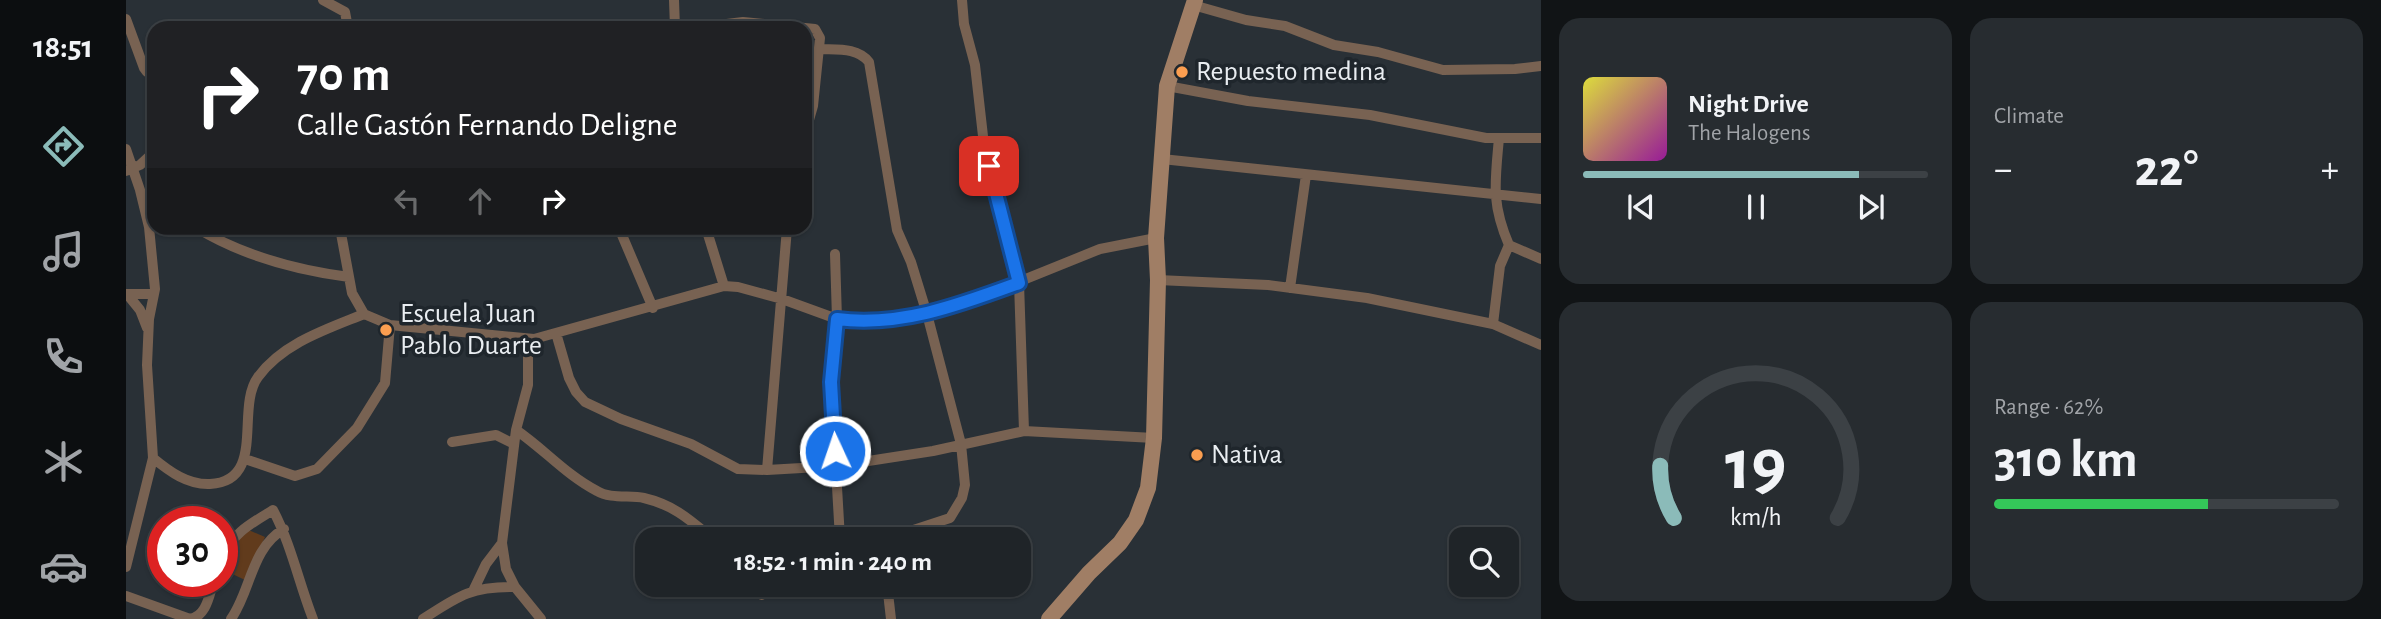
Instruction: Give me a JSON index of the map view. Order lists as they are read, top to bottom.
{
  "places": ["Repuesto medina", "Escuela Juan Pablo Duarte", "Nativa"],
  "page": {
    "tabs": "18:51",
    "tile": [
      "Climate",
      ["Range · 62%", "310 km"]
    ],
    "turn": ["70 m", "Calle Gastón Fernando Deligne"],
    "song": ["Night Drive", "The Halogens"],
    "heat": ["−", "22°", "+"],
    "limit": "30",
    "trip": "18:52 · 1 min · 240 m",
    "gauge": ["19", "km/h"]
  }
}
